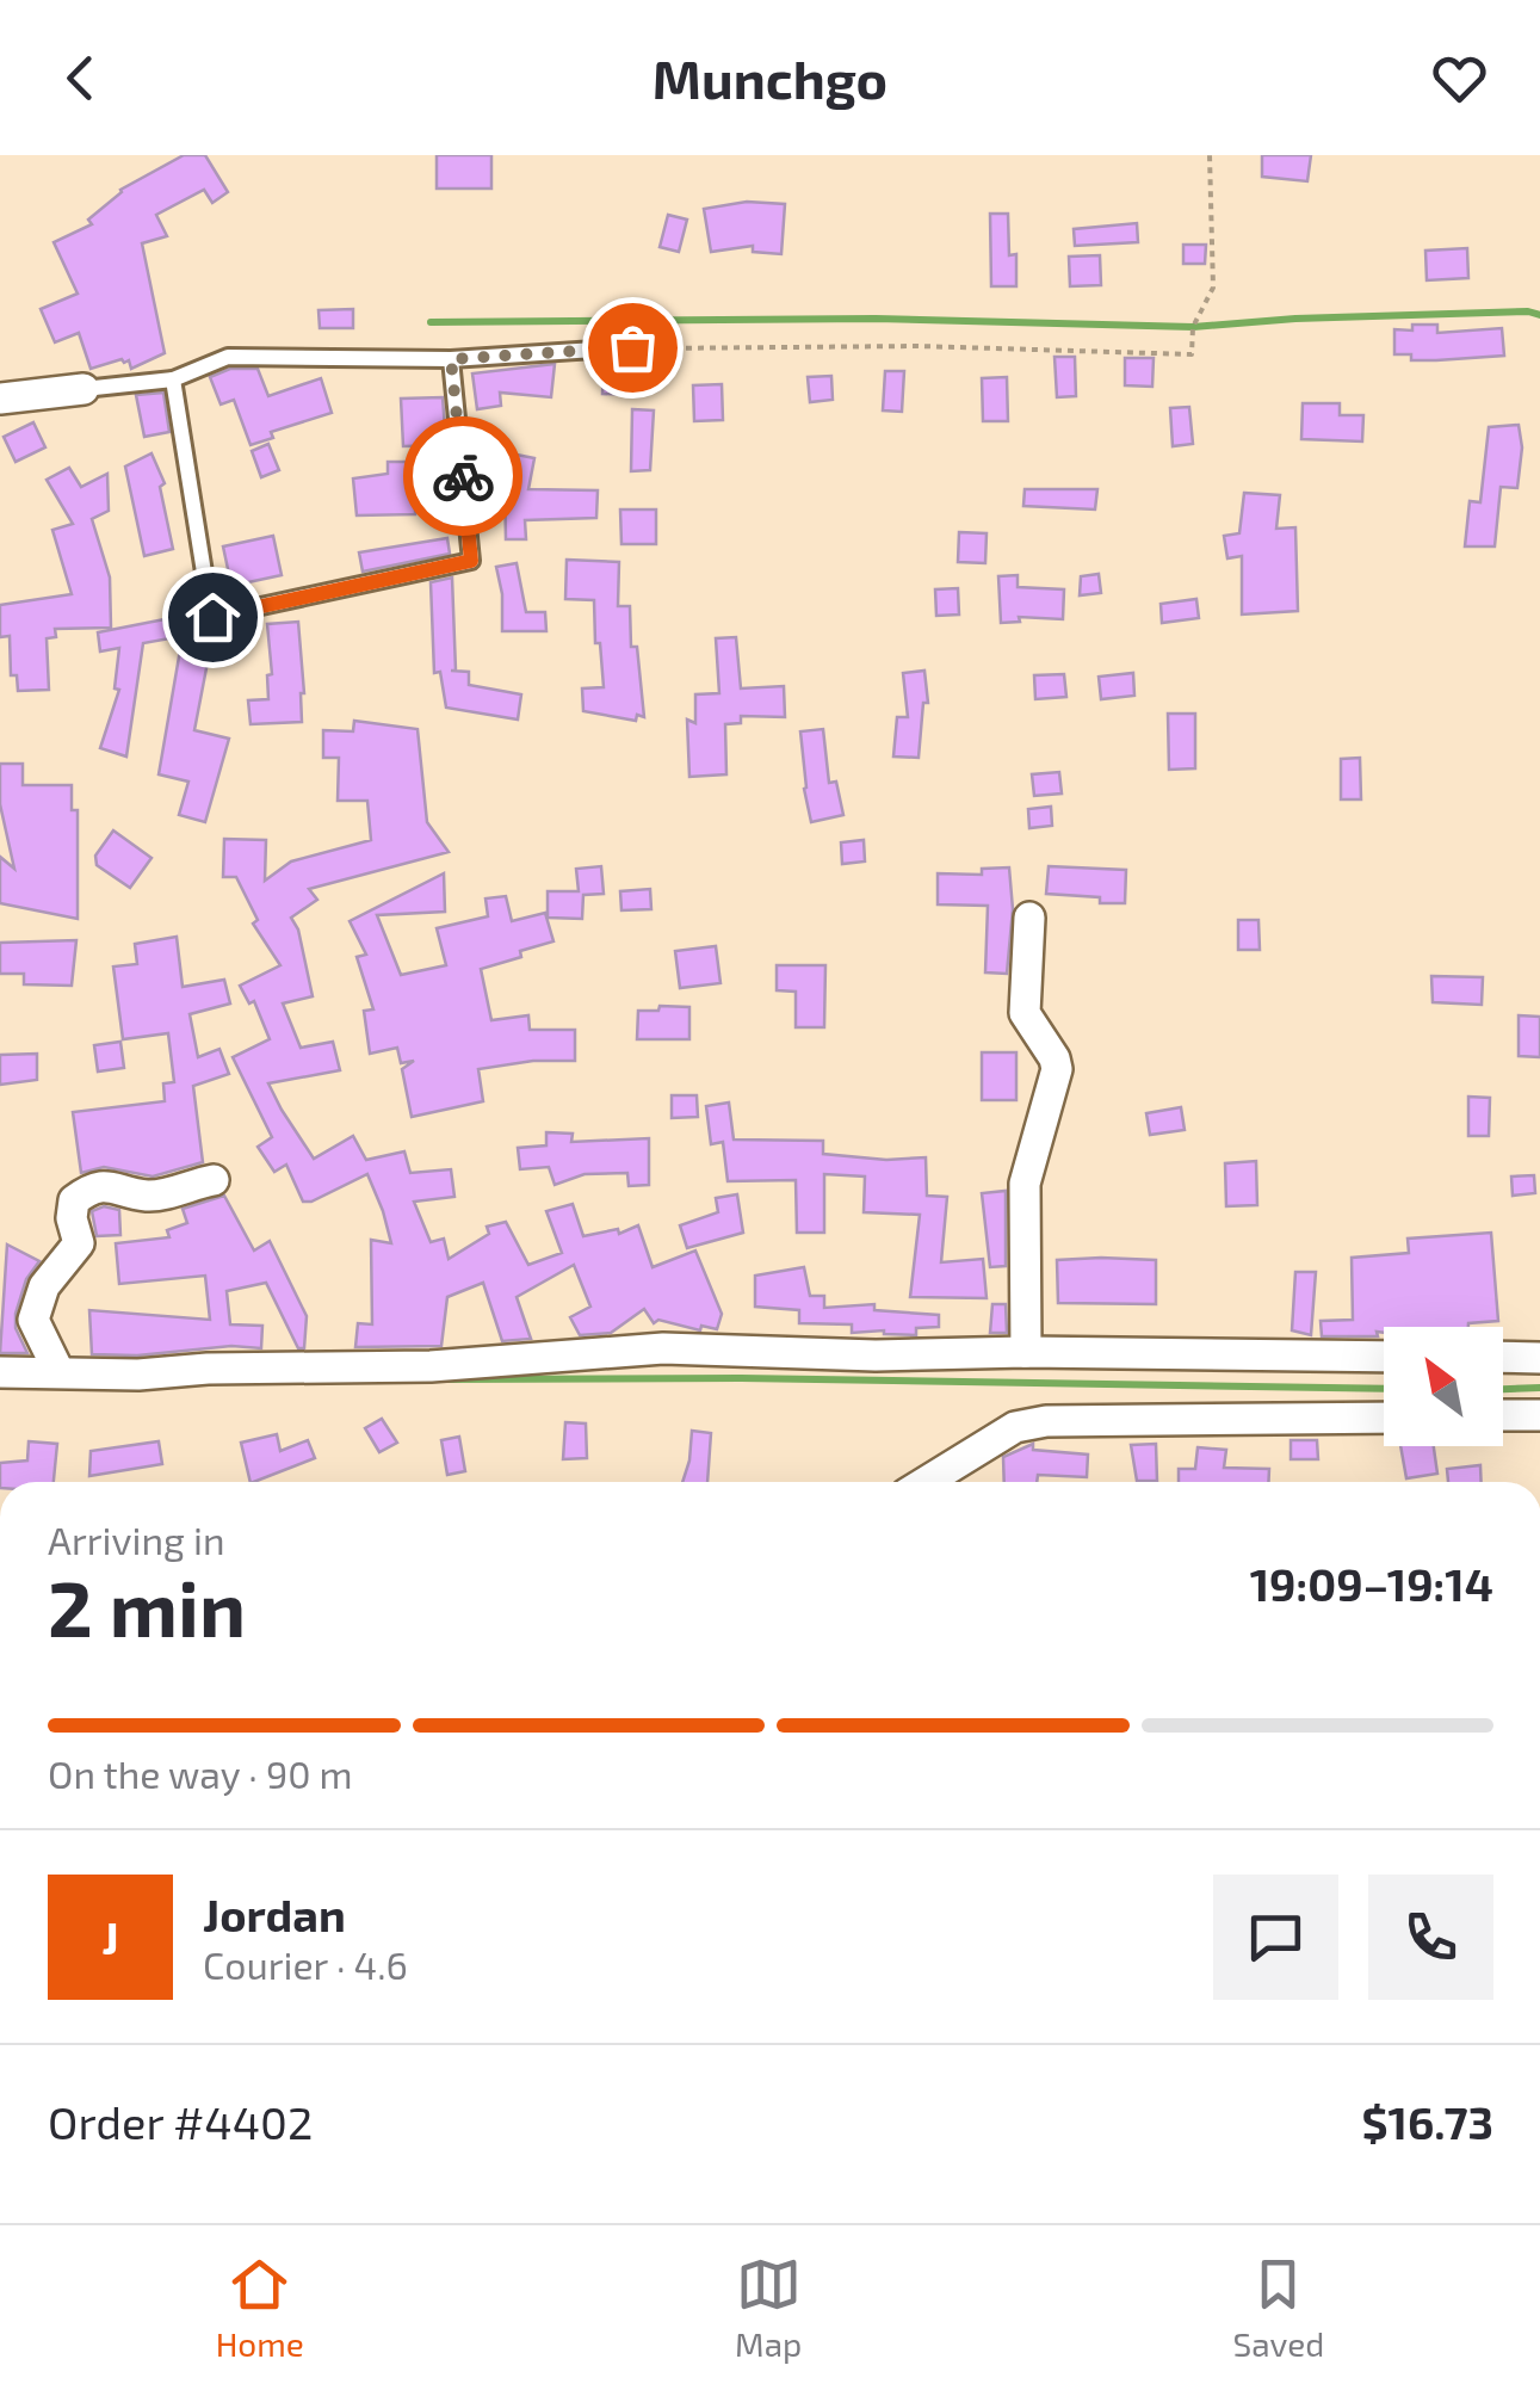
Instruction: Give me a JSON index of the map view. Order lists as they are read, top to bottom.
{
  "north": "top left",
  "page": {
    "header": "Munchgo",
    "heading": ["2 min", "Arriving in", "19:09–19:14"],
    "panel": [
      "Jordan",
      "Courier · 4.6",
      "Order #4402",
      "$16.73"
    ],
    "bar": "On the way · 90 m",
    "round": "J",
    "tabs": ["Home", "Map", "Saved"]
  }
}
